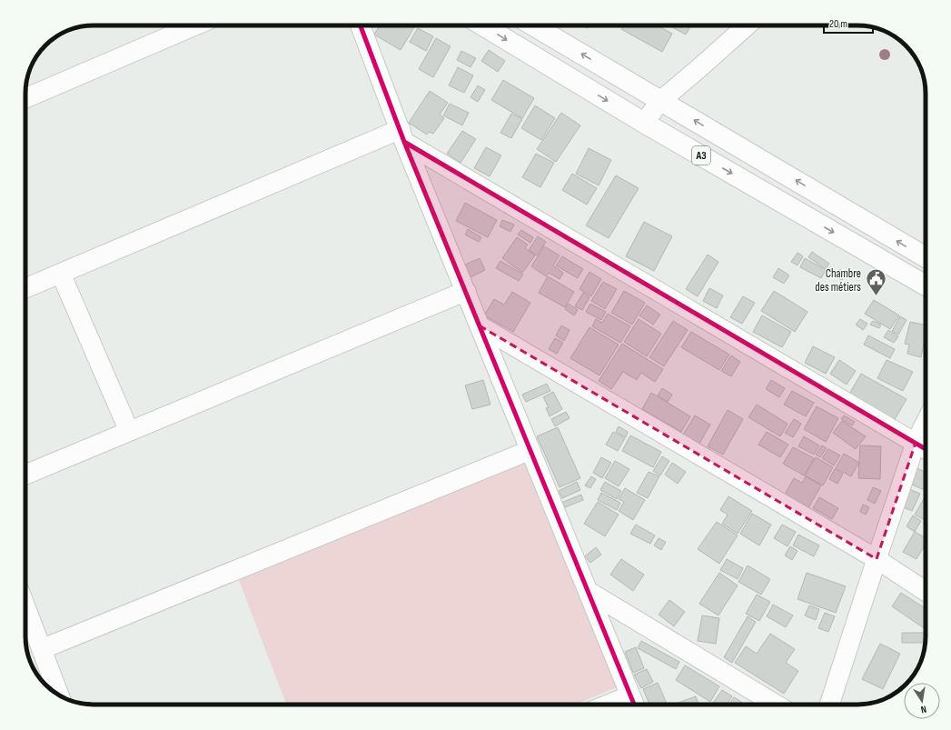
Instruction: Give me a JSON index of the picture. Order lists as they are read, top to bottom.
{
  "streets": {
    "highway": ["A3"]
  },
  "places": {
    "public building": ["Chambre des métiers"]
  },
  "scale_bar": "20 m",
  "north": "bottom"
}
